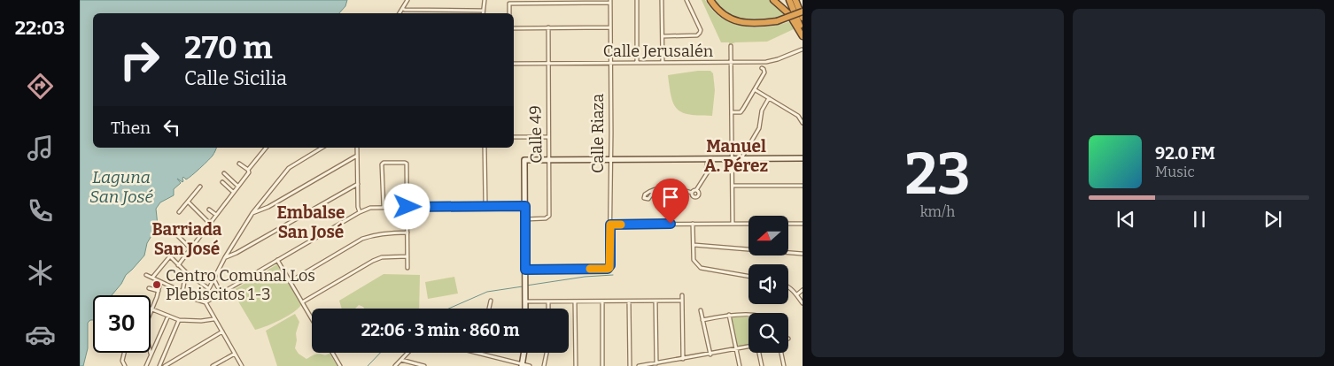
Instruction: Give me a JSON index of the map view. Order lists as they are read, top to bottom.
{
  "streets": {
    "street": ["Calle Jerusalén", "Calle Riaza", "Calle 49"]
  },
  "crossings": [
    ["Calle Jerusalén", "Calle Riaza"],
    ["Calle Jerusalén", "Calle 49"]
  ],
  "districts": ["Manuel A. Pérez", "Embalse San José", "Barriada San José"],
  "water": ["Laguna San José"],
  "places": ["Centro Comunal Los Plebiscitos 1-3"],
  "north": "left",
  "page": {
    "tabs": "22:03",
    "tile": ["23", "km/h"],
    "turn": ["270 m", "Calle Sicilia"],
    "then": "Then",
    "song": ["92.0 FM", "Music"],
    "limit": "30",
    "trip": "22:06 · 3 min · 860 m"
  }
}
